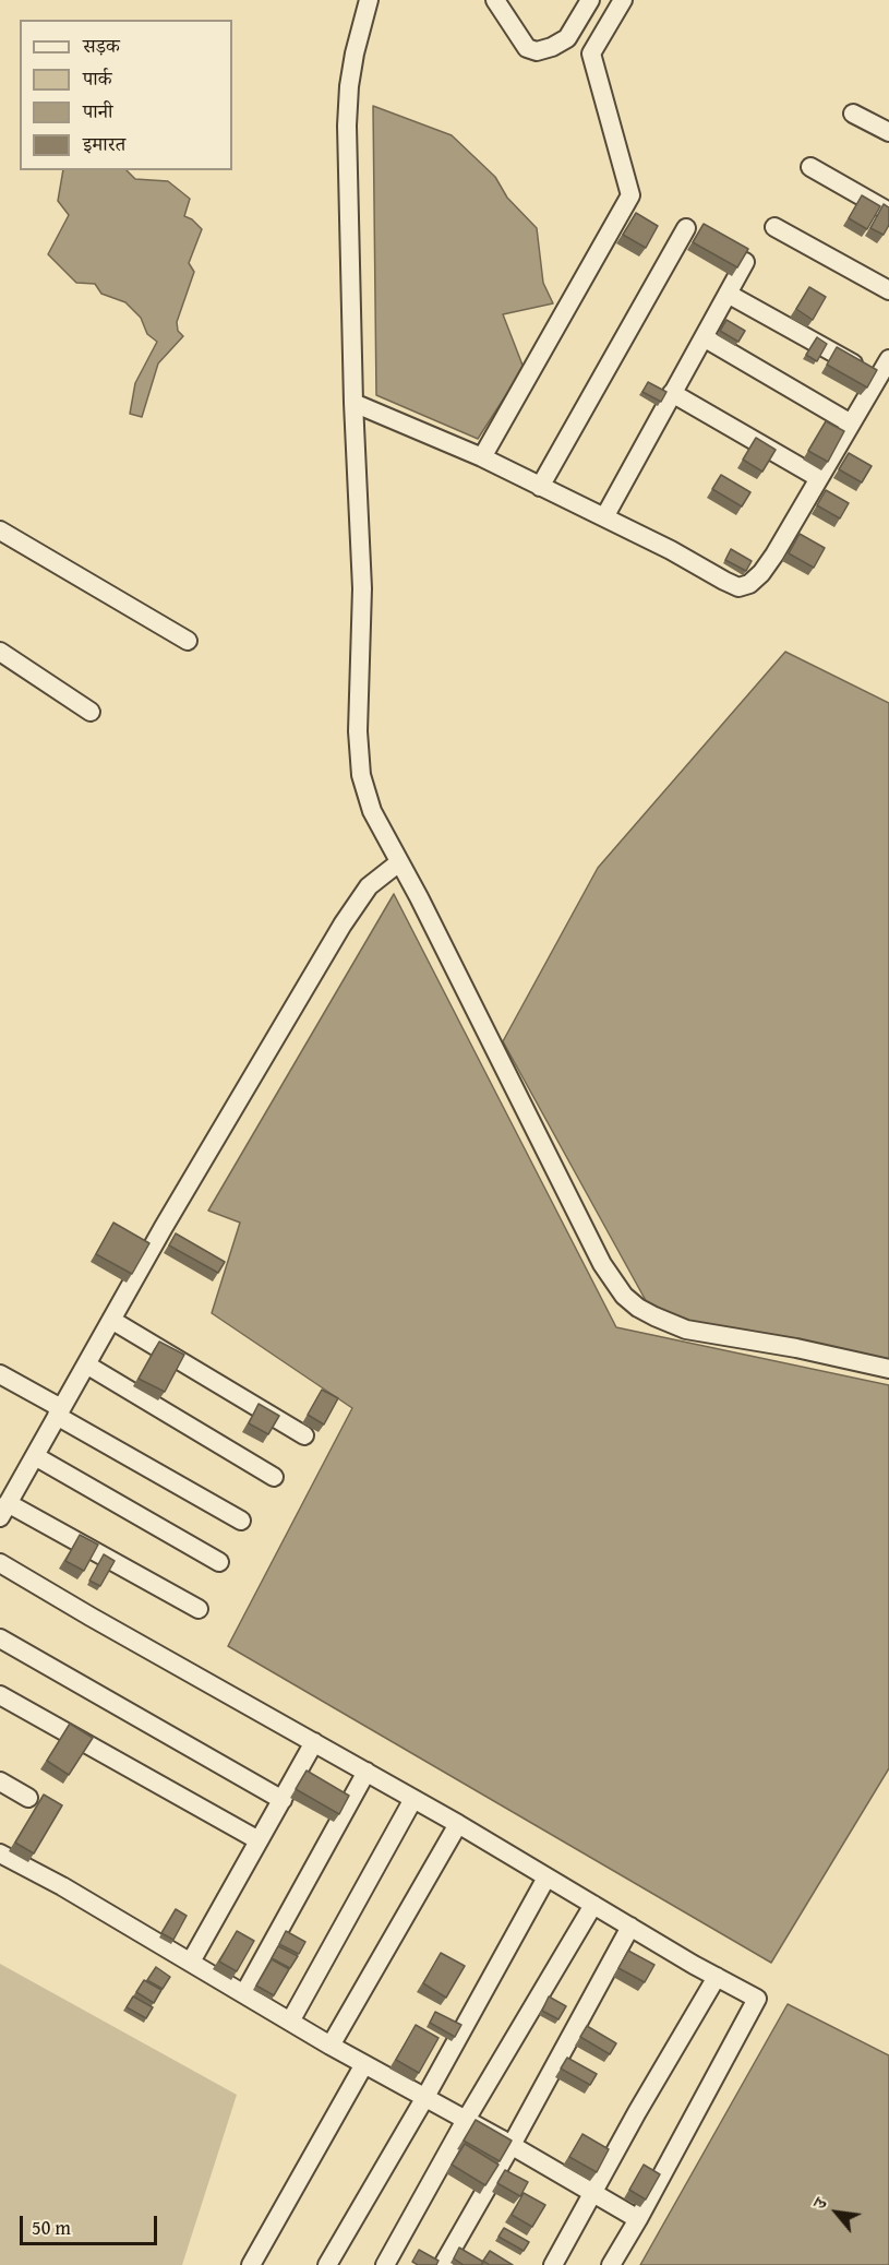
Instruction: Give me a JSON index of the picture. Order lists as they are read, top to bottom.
{
  "legend": [
    "सड़क",
    "पार्क",
    "पानी",
    "इमारत"
  ],
  "scale_bar": "50 m",
  "north": "top left"
}
